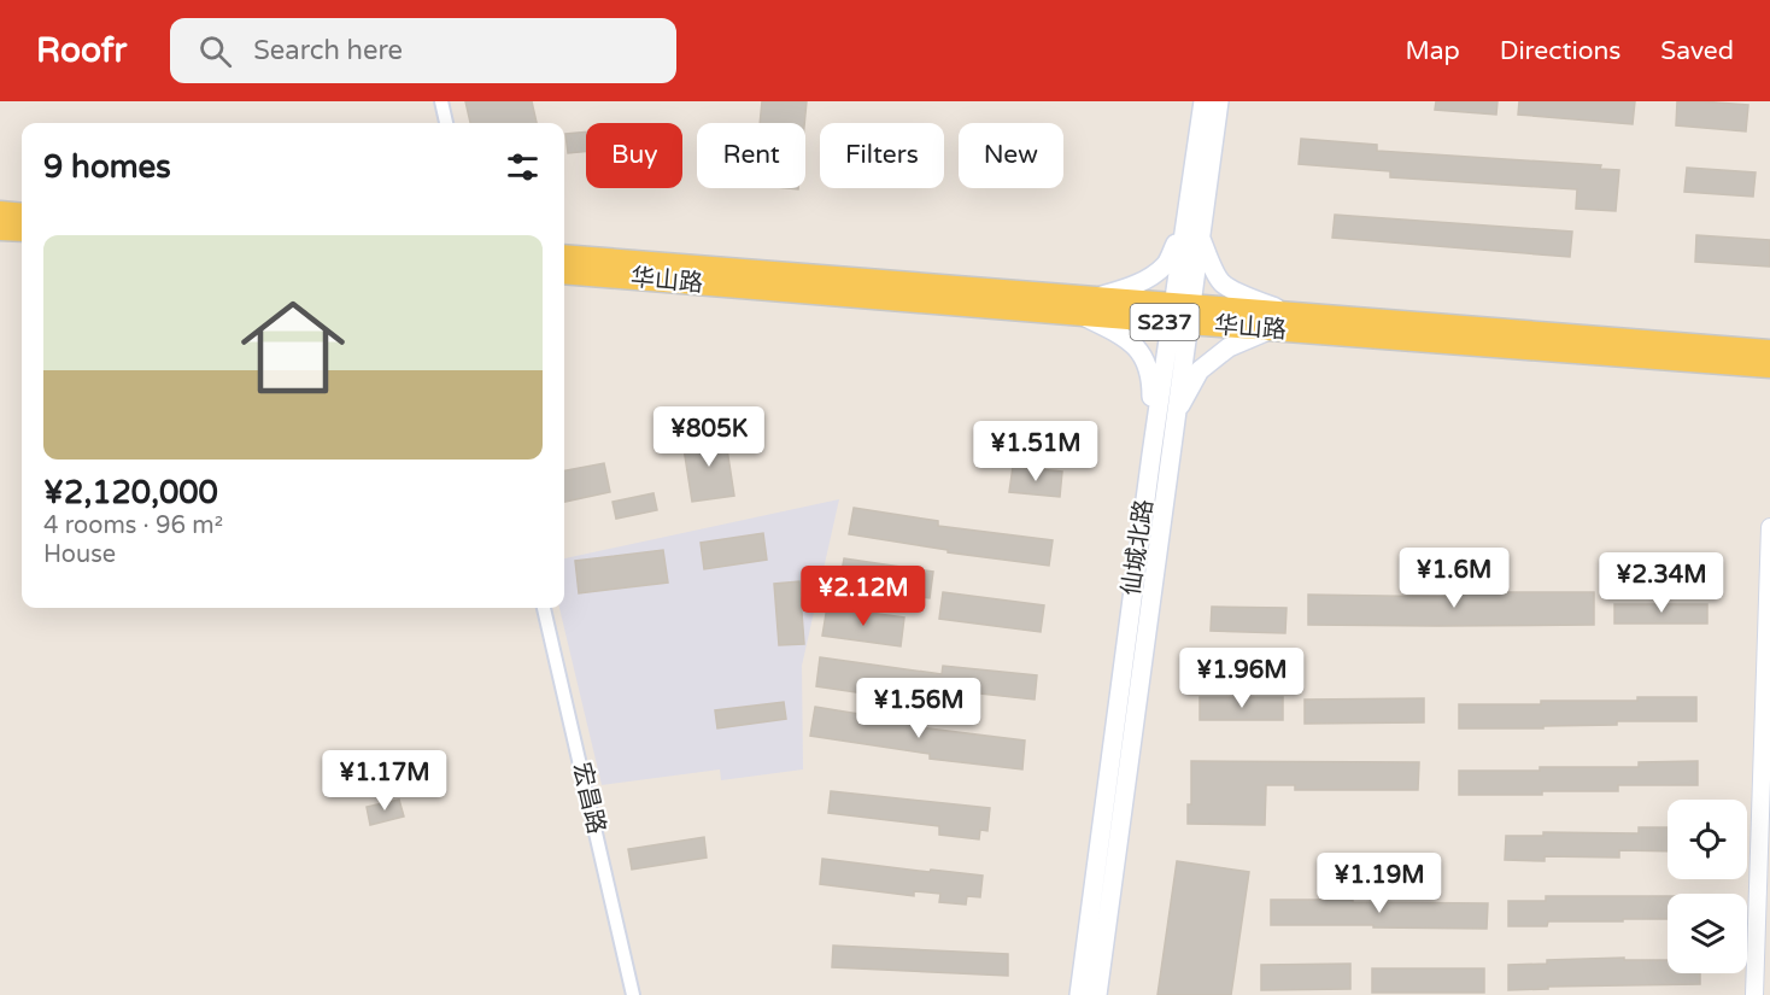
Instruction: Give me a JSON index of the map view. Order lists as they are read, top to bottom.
{
  "streets": {
    "main road": ["华山路", "S237", "仙城北路"],
    "street": ["宏昌路"]
  },
  "crossings": [
    ["华山路", "S237"],
    ["华山路", "仙城北路"],
    ["S237", "仙城北路"]
  ],
  "page": {
    "header": "Roofr",
    "search": "Search here",
    "nav": ["Map", "Directions", "Saved"],
    "chip": [
      "Buy",
      "Rent",
      "Filters",
      "New"
    ],
    "heading": "9 homes",
    "list": [
      {
        "name": "¥2,120,000",
        "note": "4 rooms · 96 m² · House"
      }
    ],
    "price": [
      "¥805K",
      "¥1.51M",
      "¥1.6M",
      "¥2.34M",
      "¥2.12M",
      "¥1.96M",
      "¥1.56M",
      "¥1.17M",
      "¥1.19M"
    ]
  }
}
